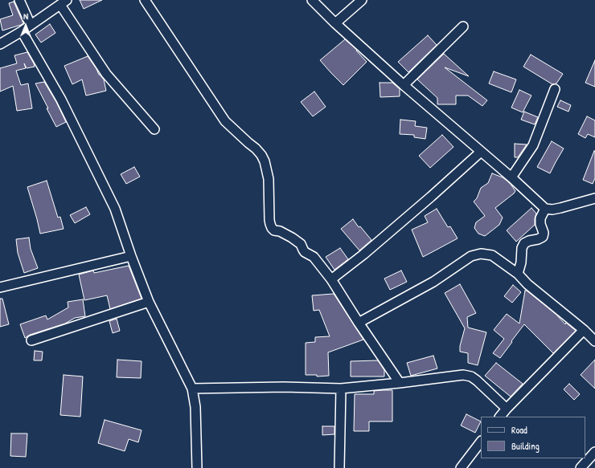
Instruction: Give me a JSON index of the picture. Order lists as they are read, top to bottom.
{
  "legend": ["Road", "Building"],
  "north": "top"
}
